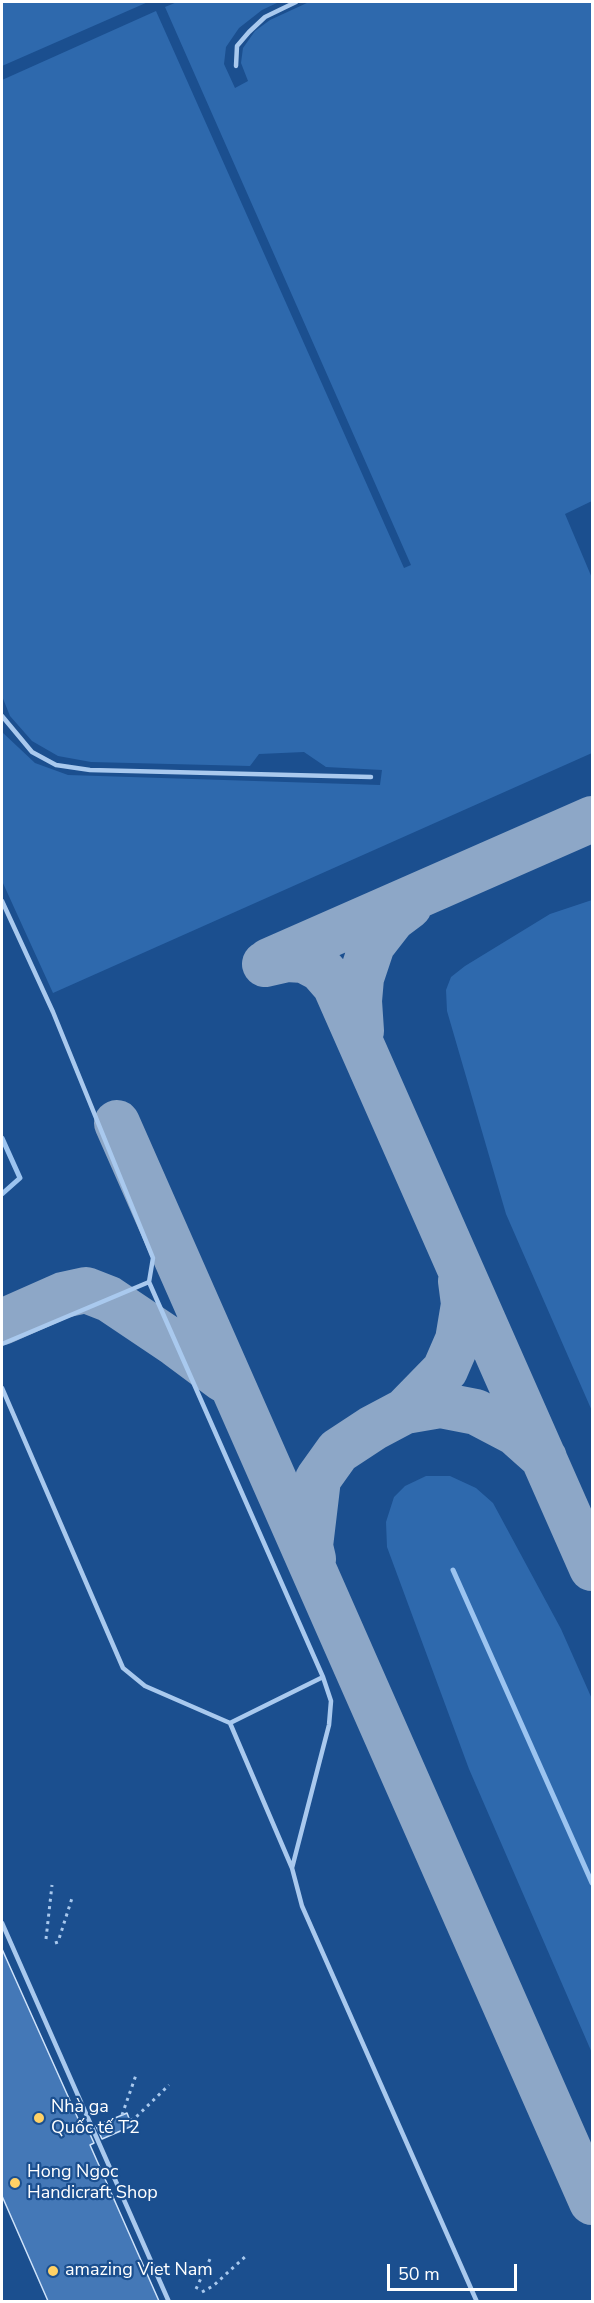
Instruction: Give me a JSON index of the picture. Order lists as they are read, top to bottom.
{
  "places": ["Nhà ga Quốc tế T2", "Hong Ngoc Handicraft Shop", "amazing Viet Nam"],
  "scale_bar": "50 m"
}
